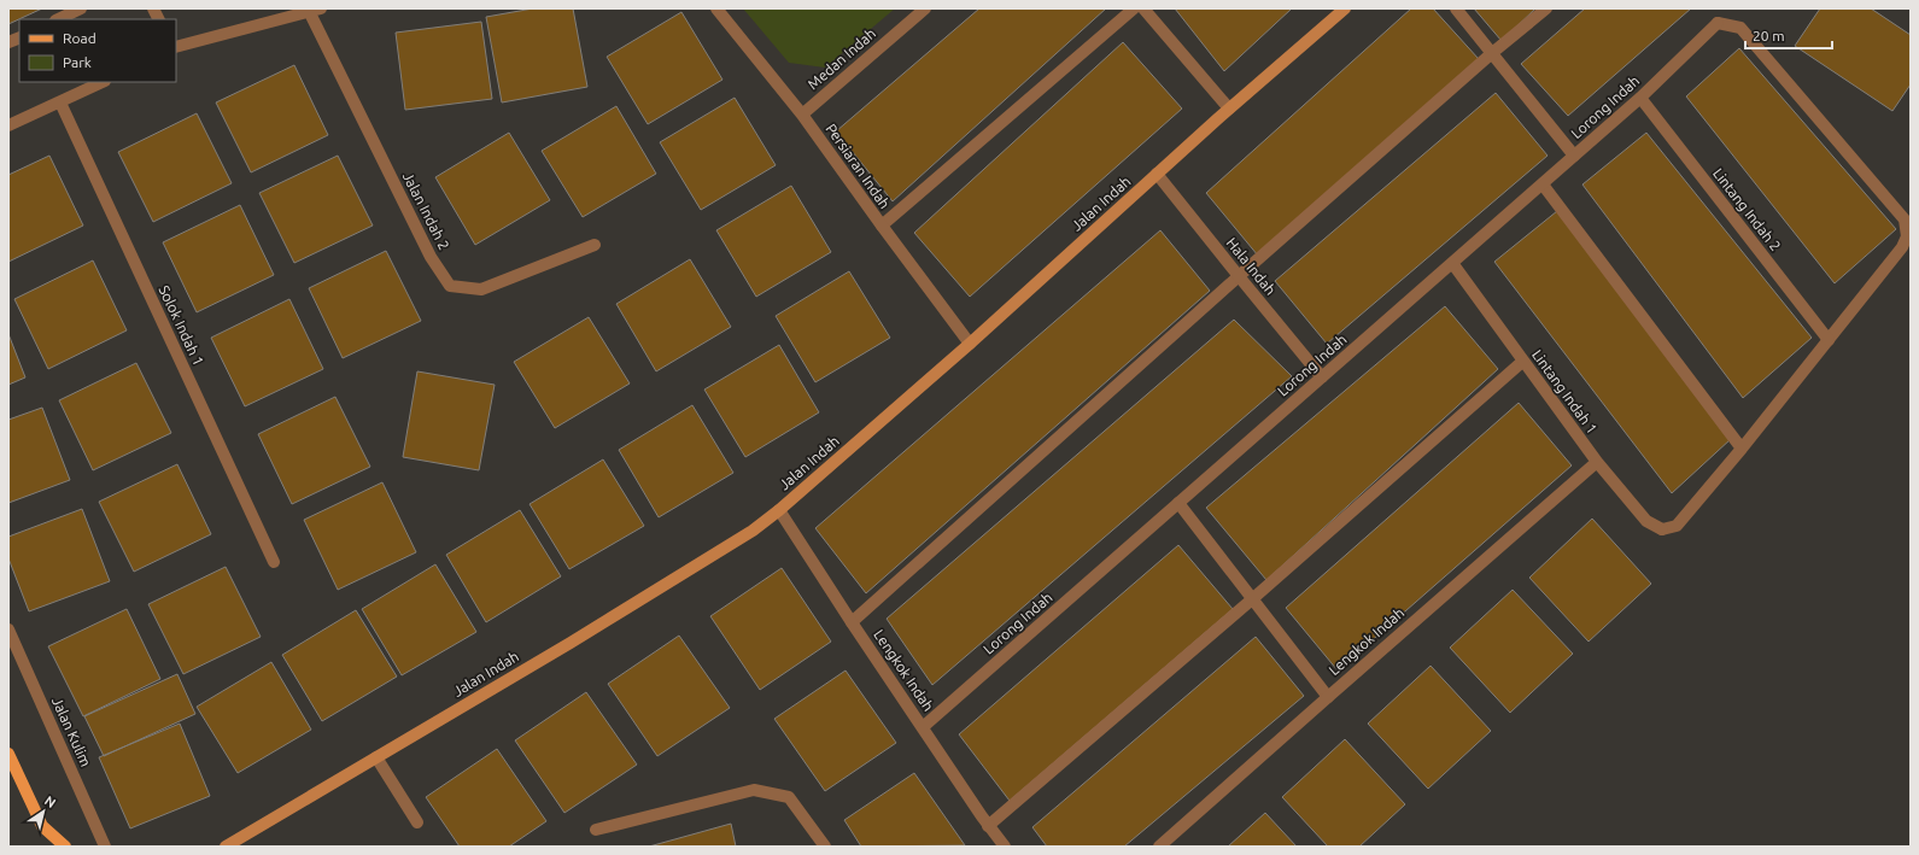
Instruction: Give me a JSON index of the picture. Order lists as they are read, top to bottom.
{
  "streets": {
    "street": [
      "Medan Indah",
      "Lorong Indah",
      "Persiaran Indah",
      "Jalan Indah",
      "Lintang Indah 2",
      "Jalan Indah 2",
      "Hala Indah",
      "Solok Indah 1",
      "Lintang Indah 1",
      "Lengkok Indah",
      "Jalan Kulim"
    ]
  },
  "crossings": [
    ["Medan Indah", "Persiaran Indah"],
    ["Lorong Indah", "Lintang Indah 2"],
    ["Lorong Indah", "Hala Indah"],
    ["Lorong Indah", "Lintang Indah 1"],
    ["Lorong Indah", "Lengkok Indah"],
    ["Persiaran Indah", "Jalan Indah"],
    ["Jalan Indah", "Hala Indah"],
    ["Jalan Indah", "Lengkok Indah"],
    ["Lintang Indah 1", "Lengkok Indah"]
  ],
  "legend": ["Road", "Park"],
  "scale_bar": "20 m",
  "north": "top right"
}
